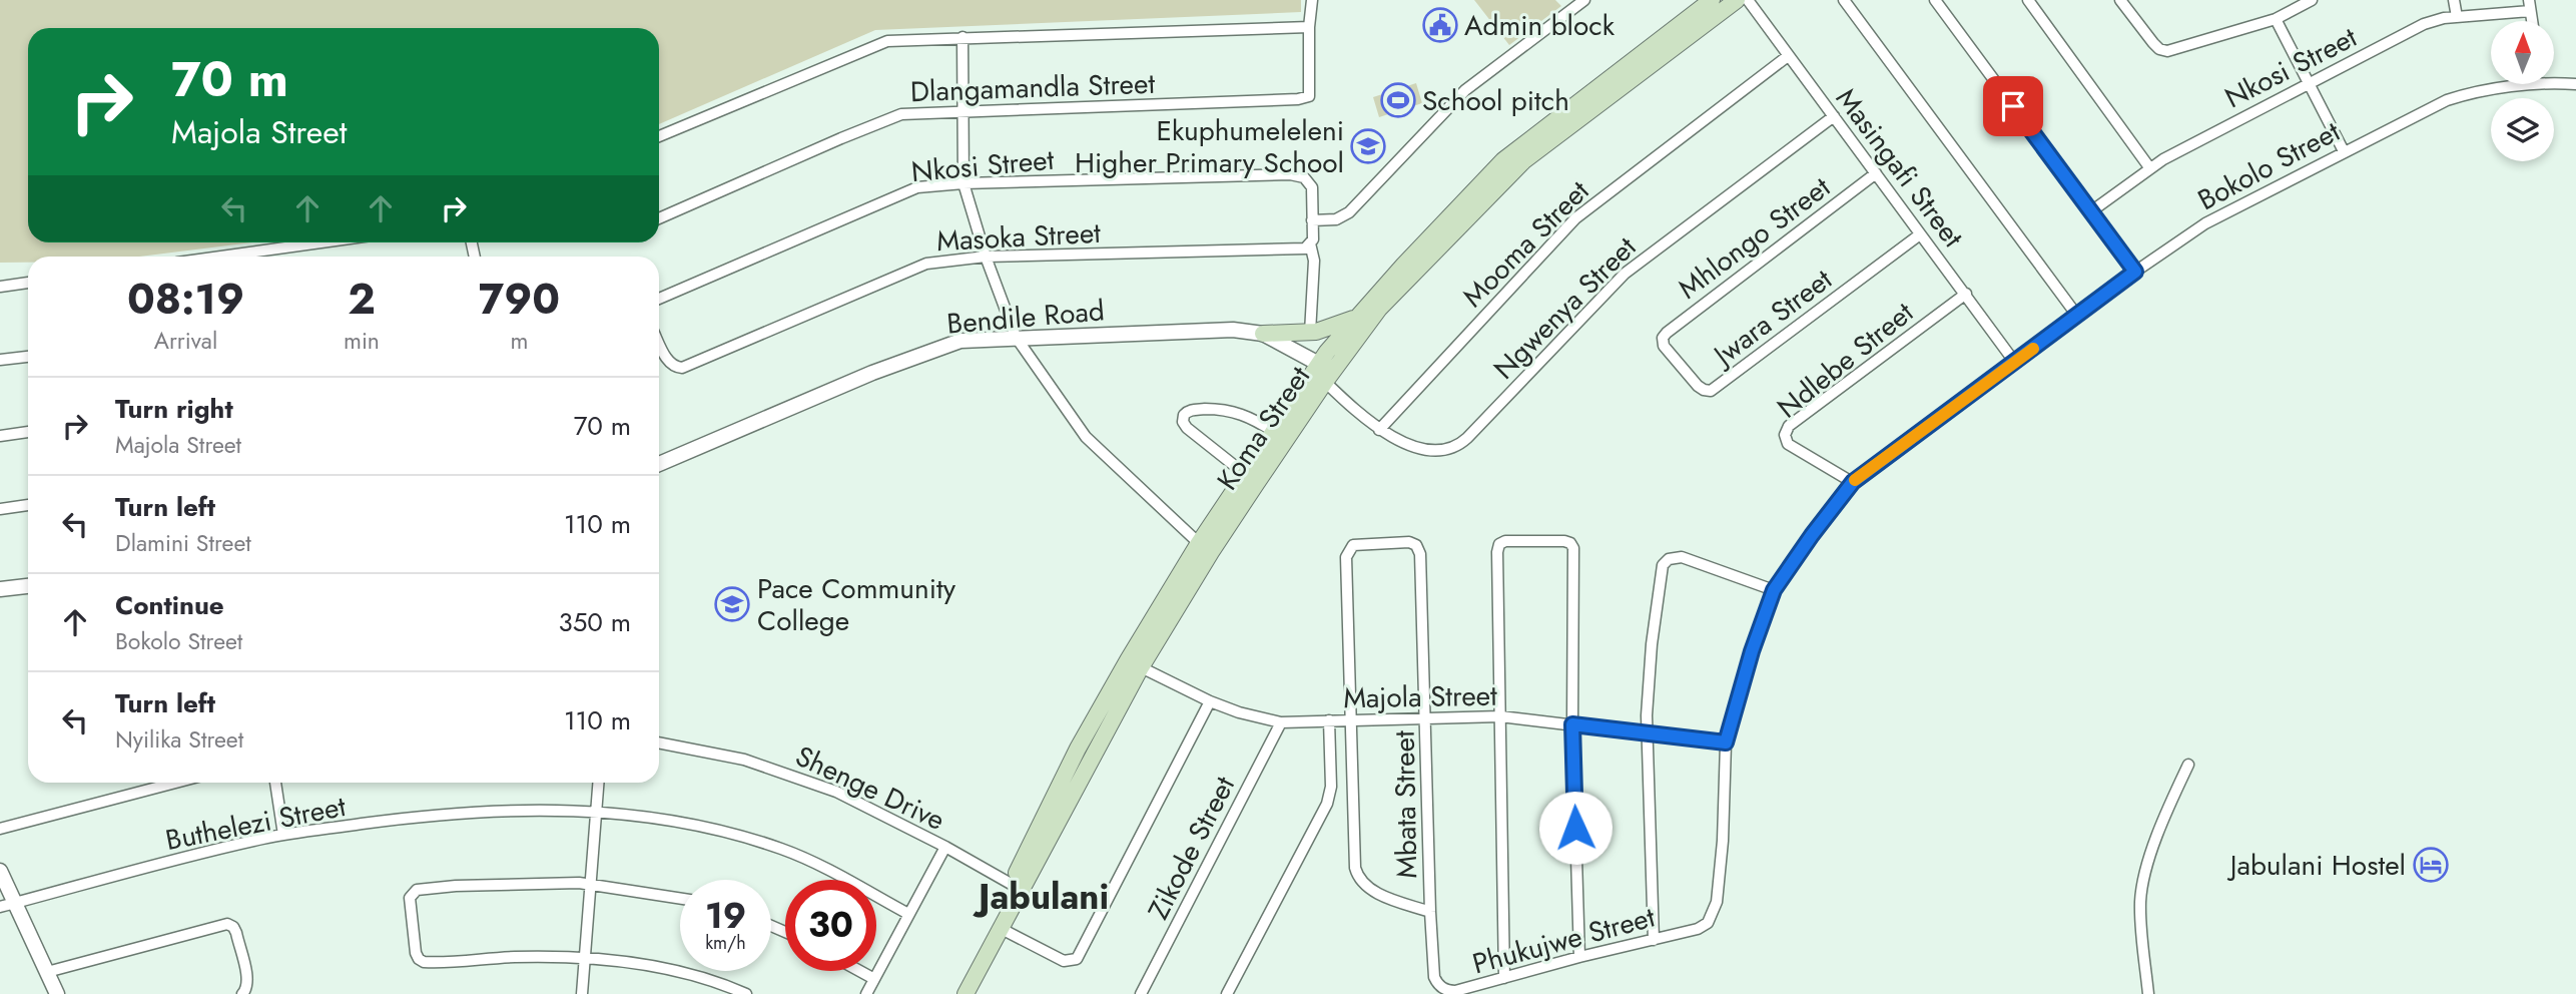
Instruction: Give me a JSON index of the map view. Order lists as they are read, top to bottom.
{
  "streets": {
    "main road": ["Koma Street"],
    "street": [
      "Nkosi Street",
      "Dlangamandla Street",
      "Bokolo Street",
      "Masingafi Street",
      "Masoka Street",
      "Mhlongo Street",
      "Mooma Street",
      "Ngwenya Street",
      "Bendile Road",
      "Jwara Street",
      "Ndlebe Street",
      "Majola Street",
      "Shenge Drive",
      "Mbata Street",
      "Buthelezi Street",
      "Zikode Street",
      "Phukujwe Street"
    ]
  },
  "crossings": [
    ["Nkosi Street", "Masoka Street"],
    ["Bokolo Street", "Masingafi Street"],
    ["Bokolo Street", "Ndlebe Street"],
    ["Bokolo Street", "Majola Street"],
    ["Bokolo Street", "Phukujwe Street"],
    ["Masingafi Street", "Mhlongo Street"],
    ["Masingafi Street", "Mooma Street"],
    ["Masingafi Street", "Ngwenya Street"],
    ["Masingafi Street", "Jwara Street"],
    ["Masingafi Street", "Ndlebe Street"],
    ["Mhlongo Street", "Jwara Street"],
    ["Mooma Street", "Ngwenya Street"],
    ["Ngwenya Street", "Bendile Road"],
    ["Ngwenya Street", "Koma Street"],
    ["Bendile Road", "Koma Street"],
    ["Koma Street", "Majola Street"],
    ["Koma Street", "Shenge Drive"],
    ["Majola Street", "Mbata Street"],
    ["Majola Street", "Zikode Street"],
    ["Mbata Street", "Phukujwe Street"]
  ],
  "districts": ["Jabulani"],
  "places": {
    "public building": ["Admin block"],
    "sports": ["School pitch"],
    "school or university": ["Ekuphumeleleni Higher Primary School", "Pace Community College"],
    "hotel": ["Jabulani Hostel"]
  },
  "north": "top",
  "page": {
    "turn": ["70 m", "Majola Street"],
    "eta": [
      "08:19",
      "Arrival",
      "2",
      "min",
      "790",
      "m"
    ],
    "list": [
      {
        "name": "Turn right",
        "note": "Majola Street",
        "value": "70 m"
      },
      {
        "name": "Turn left",
        "note": "Dlamini Street",
        "value": "110 m"
      },
      {
        "name": "Continue",
        "note": "Bokolo Street",
        "value": "350 m"
      },
      {
        "name": "Turn left",
        "note": "Nyilika Street",
        "value": "110 m"
      }
    ],
    "speed": "19 km/h",
    "limit": "30"
  }
}
